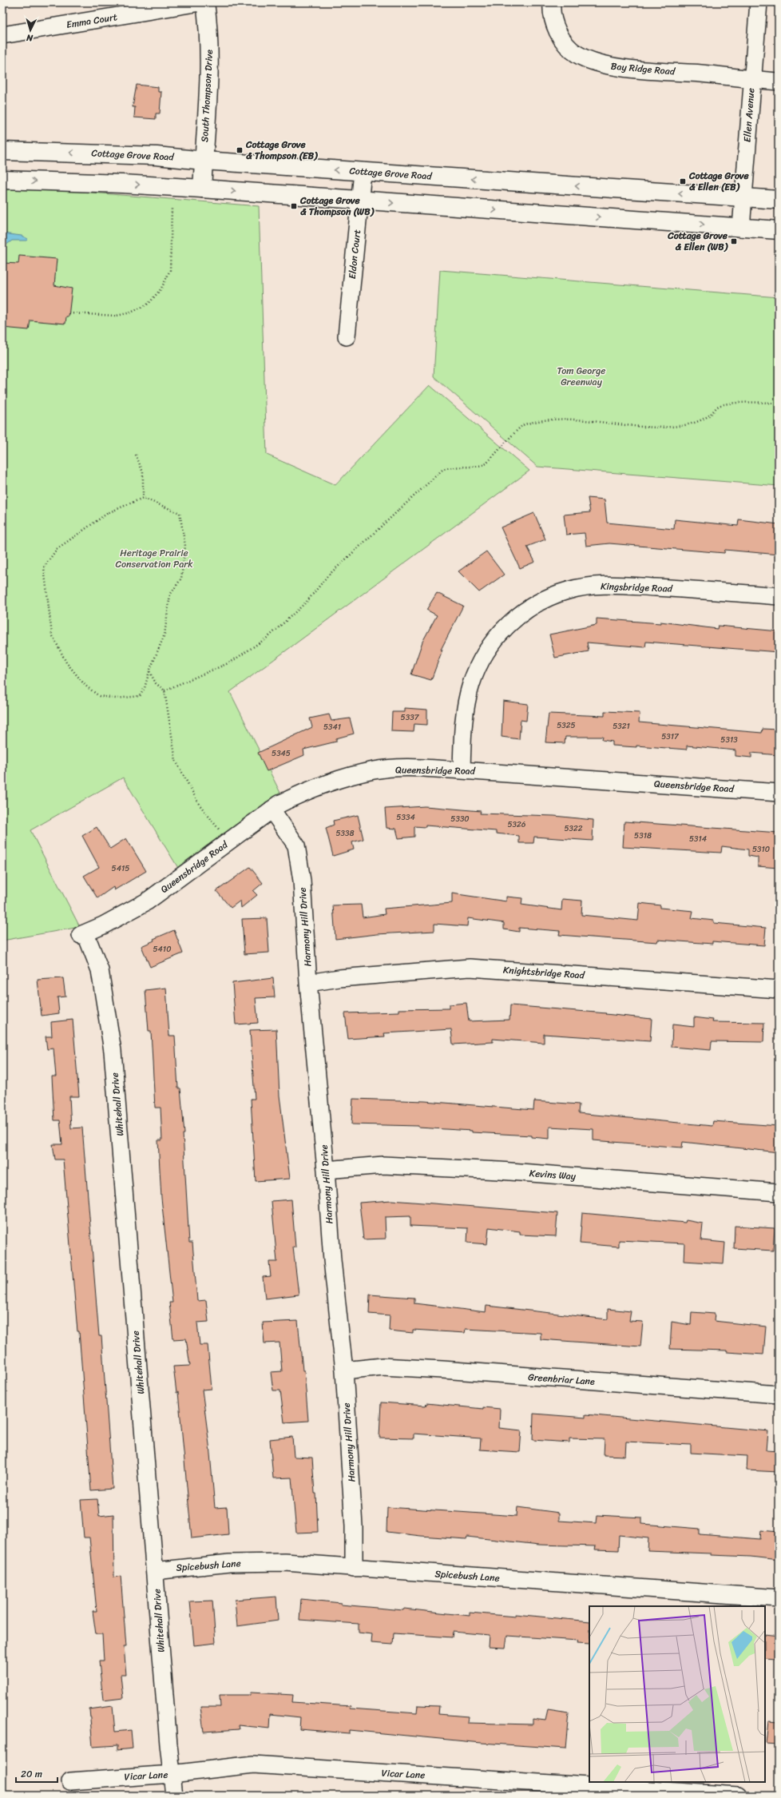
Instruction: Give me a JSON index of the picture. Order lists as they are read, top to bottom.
{
  "streets": {
    "main road": ["South Thompson Drive", "Cottage Grove Road"],
    "street": [
      "Emma Court",
      "Bay Ridge Road",
      "Ellen Avenue",
      "Eldon Court",
      "Kingsbridge Road",
      "Queensbridge Road",
      "Harmony Hill Drive",
      "Knightsbridge Road",
      "Whitehall Drive",
      "Kevins Way",
      "Greenbriar Lane",
      "Spicebush Lane",
      "Vicar Lane"
    ]
  },
  "crossings": [
    ["Bay Ridge Road", "Ellen Avenue"],
    ["South Thompson Drive", "Cottage Grove Road"],
    ["Ellen Avenue", "Cottage Grove Road"],
    ["Cottage Grove Road", "Eldon Court"],
    ["Kingsbridge Road", "Queensbridge Road"],
    ["Queensbridge Road", "Harmony Hill Drive"],
    ["Queensbridge Road", "Whitehall Drive"],
    ["Harmony Hill Drive", "Knightsbridge Road"],
    ["Harmony Hill Drive", "Kevins Way"],
    ["Harmony Hill Drive", "Greenbriar Lane"],
    ["Harmony Hill Drive", "Spicebush Lane"],
    ["Whitehall Drive", "Spicebush Lane"],
    ["Whitehall Drive", "Vicar Lane"]
  ],
  "parks": ["Tom George Greenway", "Heritage Prairie Conservation Park"],
  "places": {
    "transit": [
      "Cottage Grove & Thompson (EB)",
      "Cottage Grove & Ellen (EB)",
      "Cottage Grove & Thompson (WB)",
      "Cottage Grove & Ellen (WB)"
    ]
  },
  "house_numbers": [
    "5337",
    "5325",
    "5321",
    "5341",
    "5317",
    "5313",
    "5345",
    "5334",
    "5330",
    "5326",
    "5322",
    "5338",
    "5318",
    "5314",
    "5310",
    "5415",
    "5410"
  ],
  "scale_bar": "20 m",
  "north": "bottom"
}
